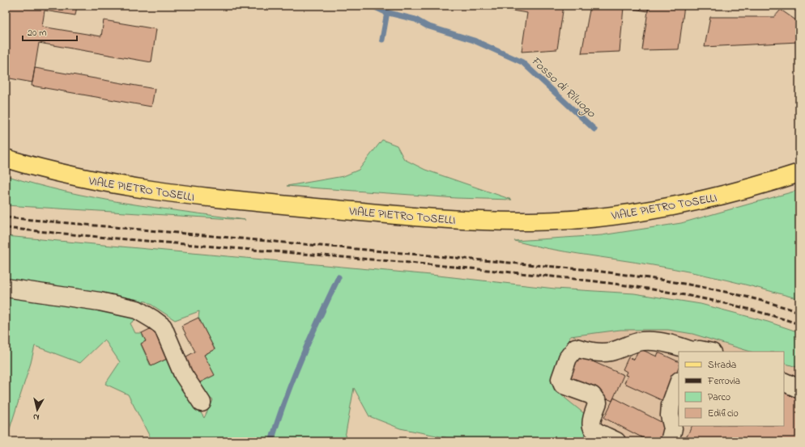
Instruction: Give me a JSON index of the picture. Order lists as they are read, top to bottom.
{
  "streets": {
    "main road": ["VIALE PIETRO TOSELLI"]
  },
  "water": ["Fosso di Riluogo"],
  "legend": [
    "Strada",
    "Ferrovia",
    "Parco",
    "Edificio"
  ],
  "scale_bar": "20 m",
  "north": "bottom"
}
